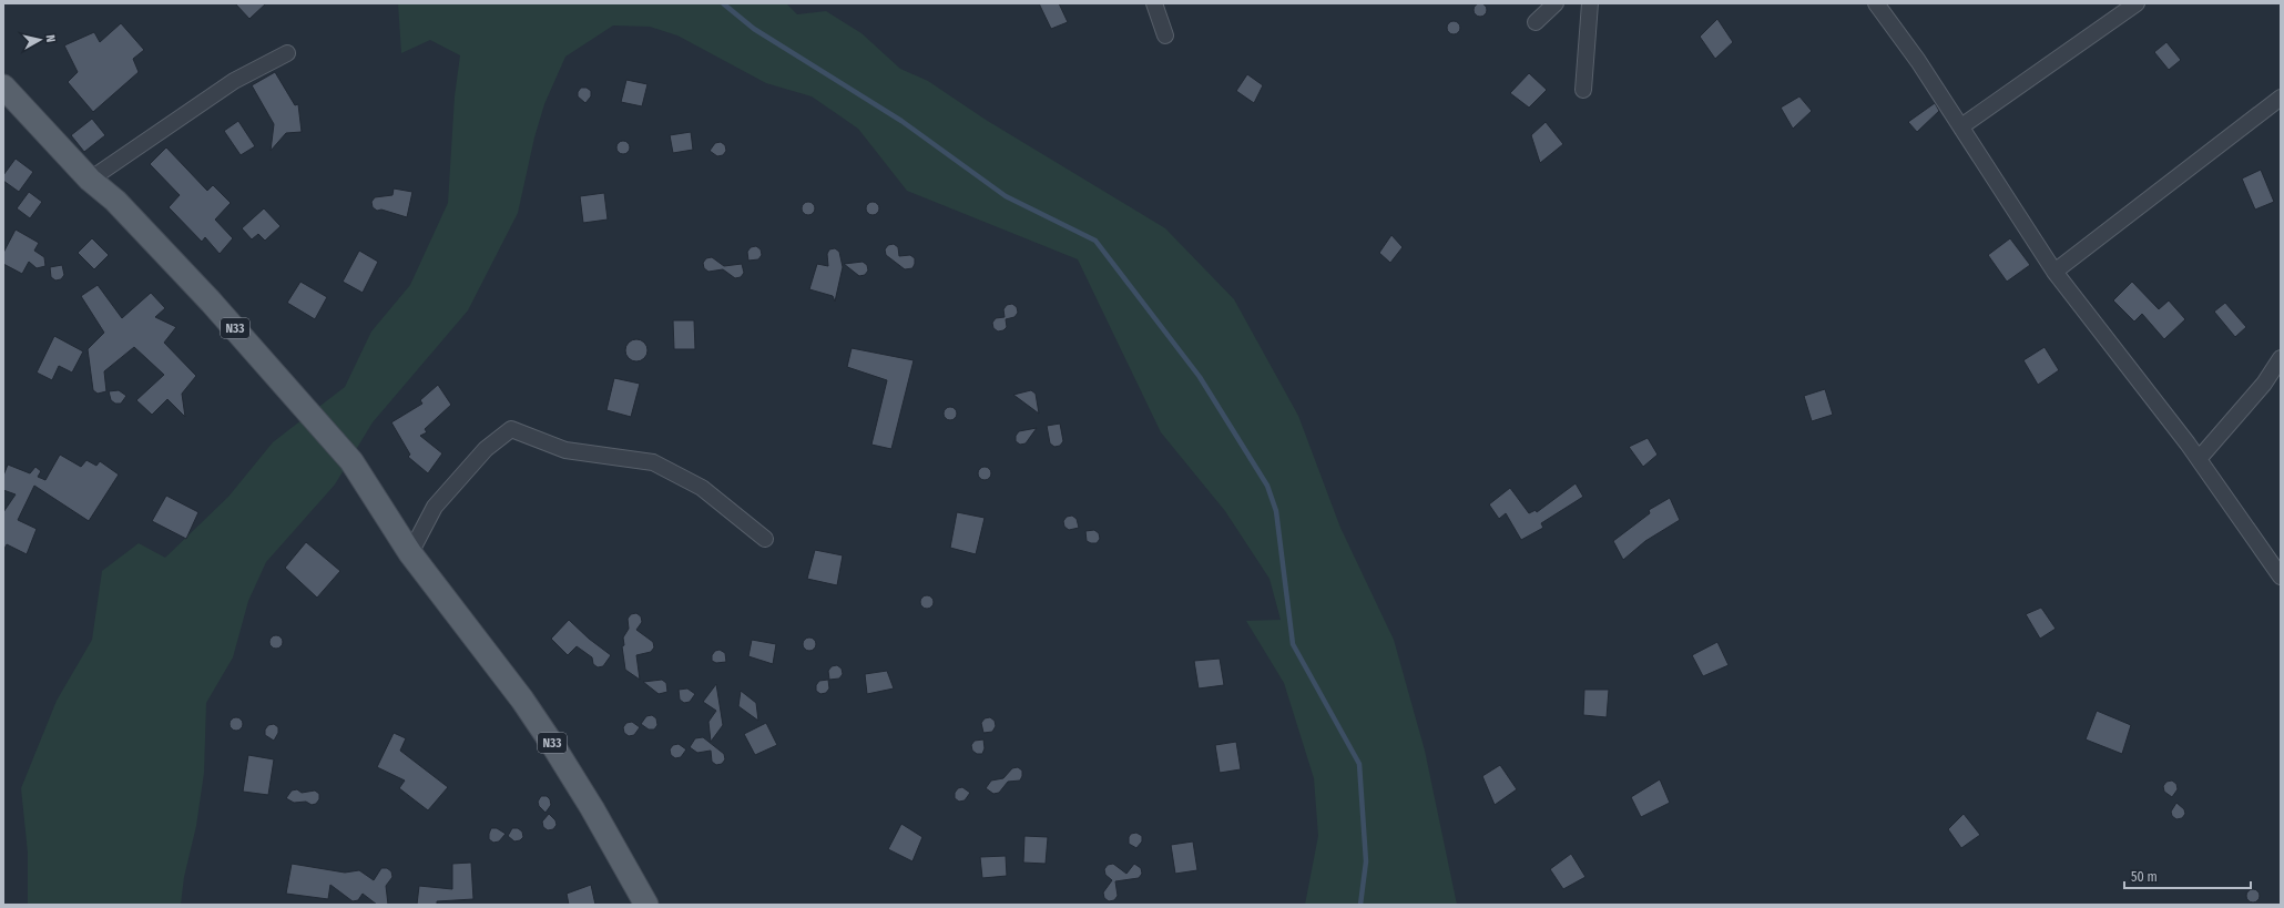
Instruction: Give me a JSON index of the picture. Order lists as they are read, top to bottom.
{
  "streets": {
    "main road": ["N33"]
  },
  "scale_bar": "50 m",
  "north": "right"
}
